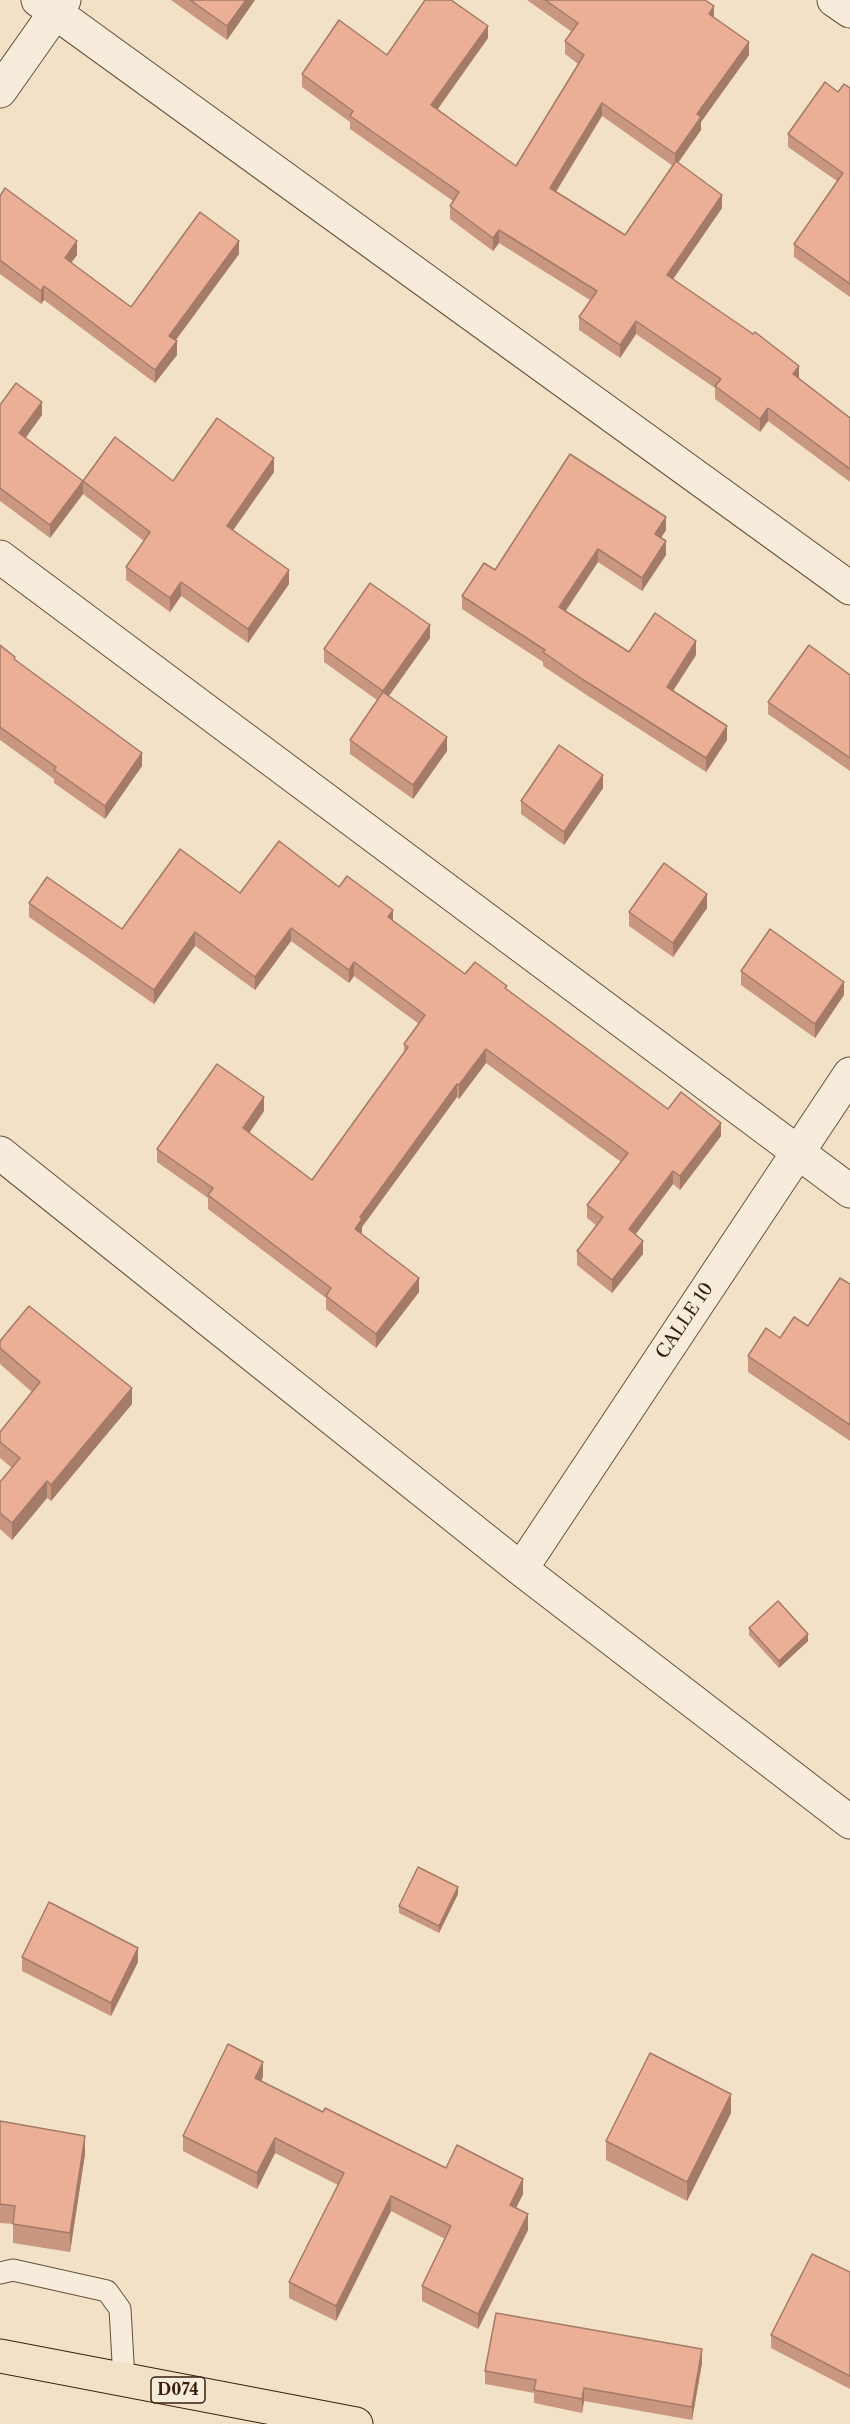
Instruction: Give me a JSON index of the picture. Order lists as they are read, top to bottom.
{
  "streets": {
    "main road": ["D074"],
    "street": ["CALLE 10"]
  }
}
